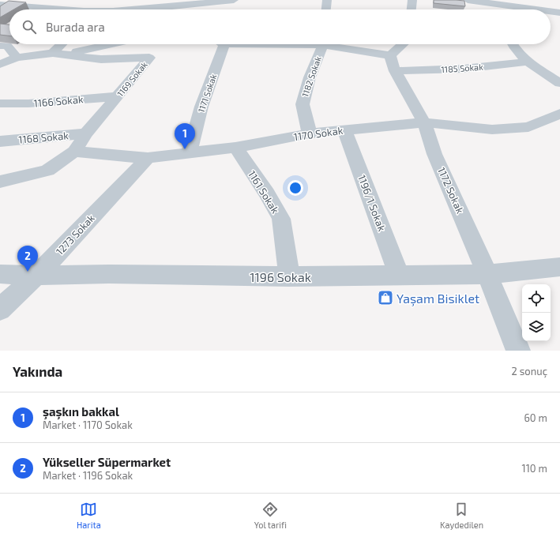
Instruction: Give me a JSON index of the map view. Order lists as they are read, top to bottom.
{
  "streets": {
    "street": [
      "1185 Sokak",
      "1182 Sokak",
      "1169 Sokak",
      "1171 Sokak",
      "1166 Sokak",
      "1170 Sokak",
      "1168 Sokak",
      "1172 Sokak",
      "1161 Sokak",
      "1196/1 Sokak",
      "1273 Sokak",
      "1196 Sokak"
    ]
  },
  "crossings": [
    ["1185 Sokak", "1172 Sokak"],
    ["1182 Sokak", "1170 Sokak"],
    ["1169 Sokak", "1166 Sokak"],
    ["1169 Sokak", "1170 Sokak"],
    ["1169 Sokak", "1168 Sokak"],
    ["1171 Sokak", "1170 Sokak"],
    ["1170 Sokak", "1172 Sokak"],
    ["1170 Sokak", "1161 Sokak"],
    ["1170 Sokak", "1196/1 Sokak"],
    ["1170 Sokak", "1273 Sokak"],
    ["1172 Sokak", "1196 Sokak"],
    ["1161 Sokak", "1196 Sokak"],
    ["1196/1 Sokak", "1196 Sokak"],
    ["1273 Sokak", "1196 Sokak"]
  ],
  "places": {
    "shop": ["Yaşam Bisiklet"]
  },
  "page": {
    "search": "Burada ara",
    "pins": ["1", "2"],
    "heading": ["Yakında", "2 sonuç"],
    "list": [
      {
        "mark": "1",
        "name": "şaşkın bakkal",
        "note": "Market · 1170 Sokak",
        "value": "60 m"
      },
      {
        "mark": "2",
        "name": "Yükseller Süpermarket",
        "note": "Market · 1196 Sokak",
        "value": "110 m"
      }
    ],
    "nav": ["Harita", "Yol tarifi", "Kaydedilen"]
  }
}
